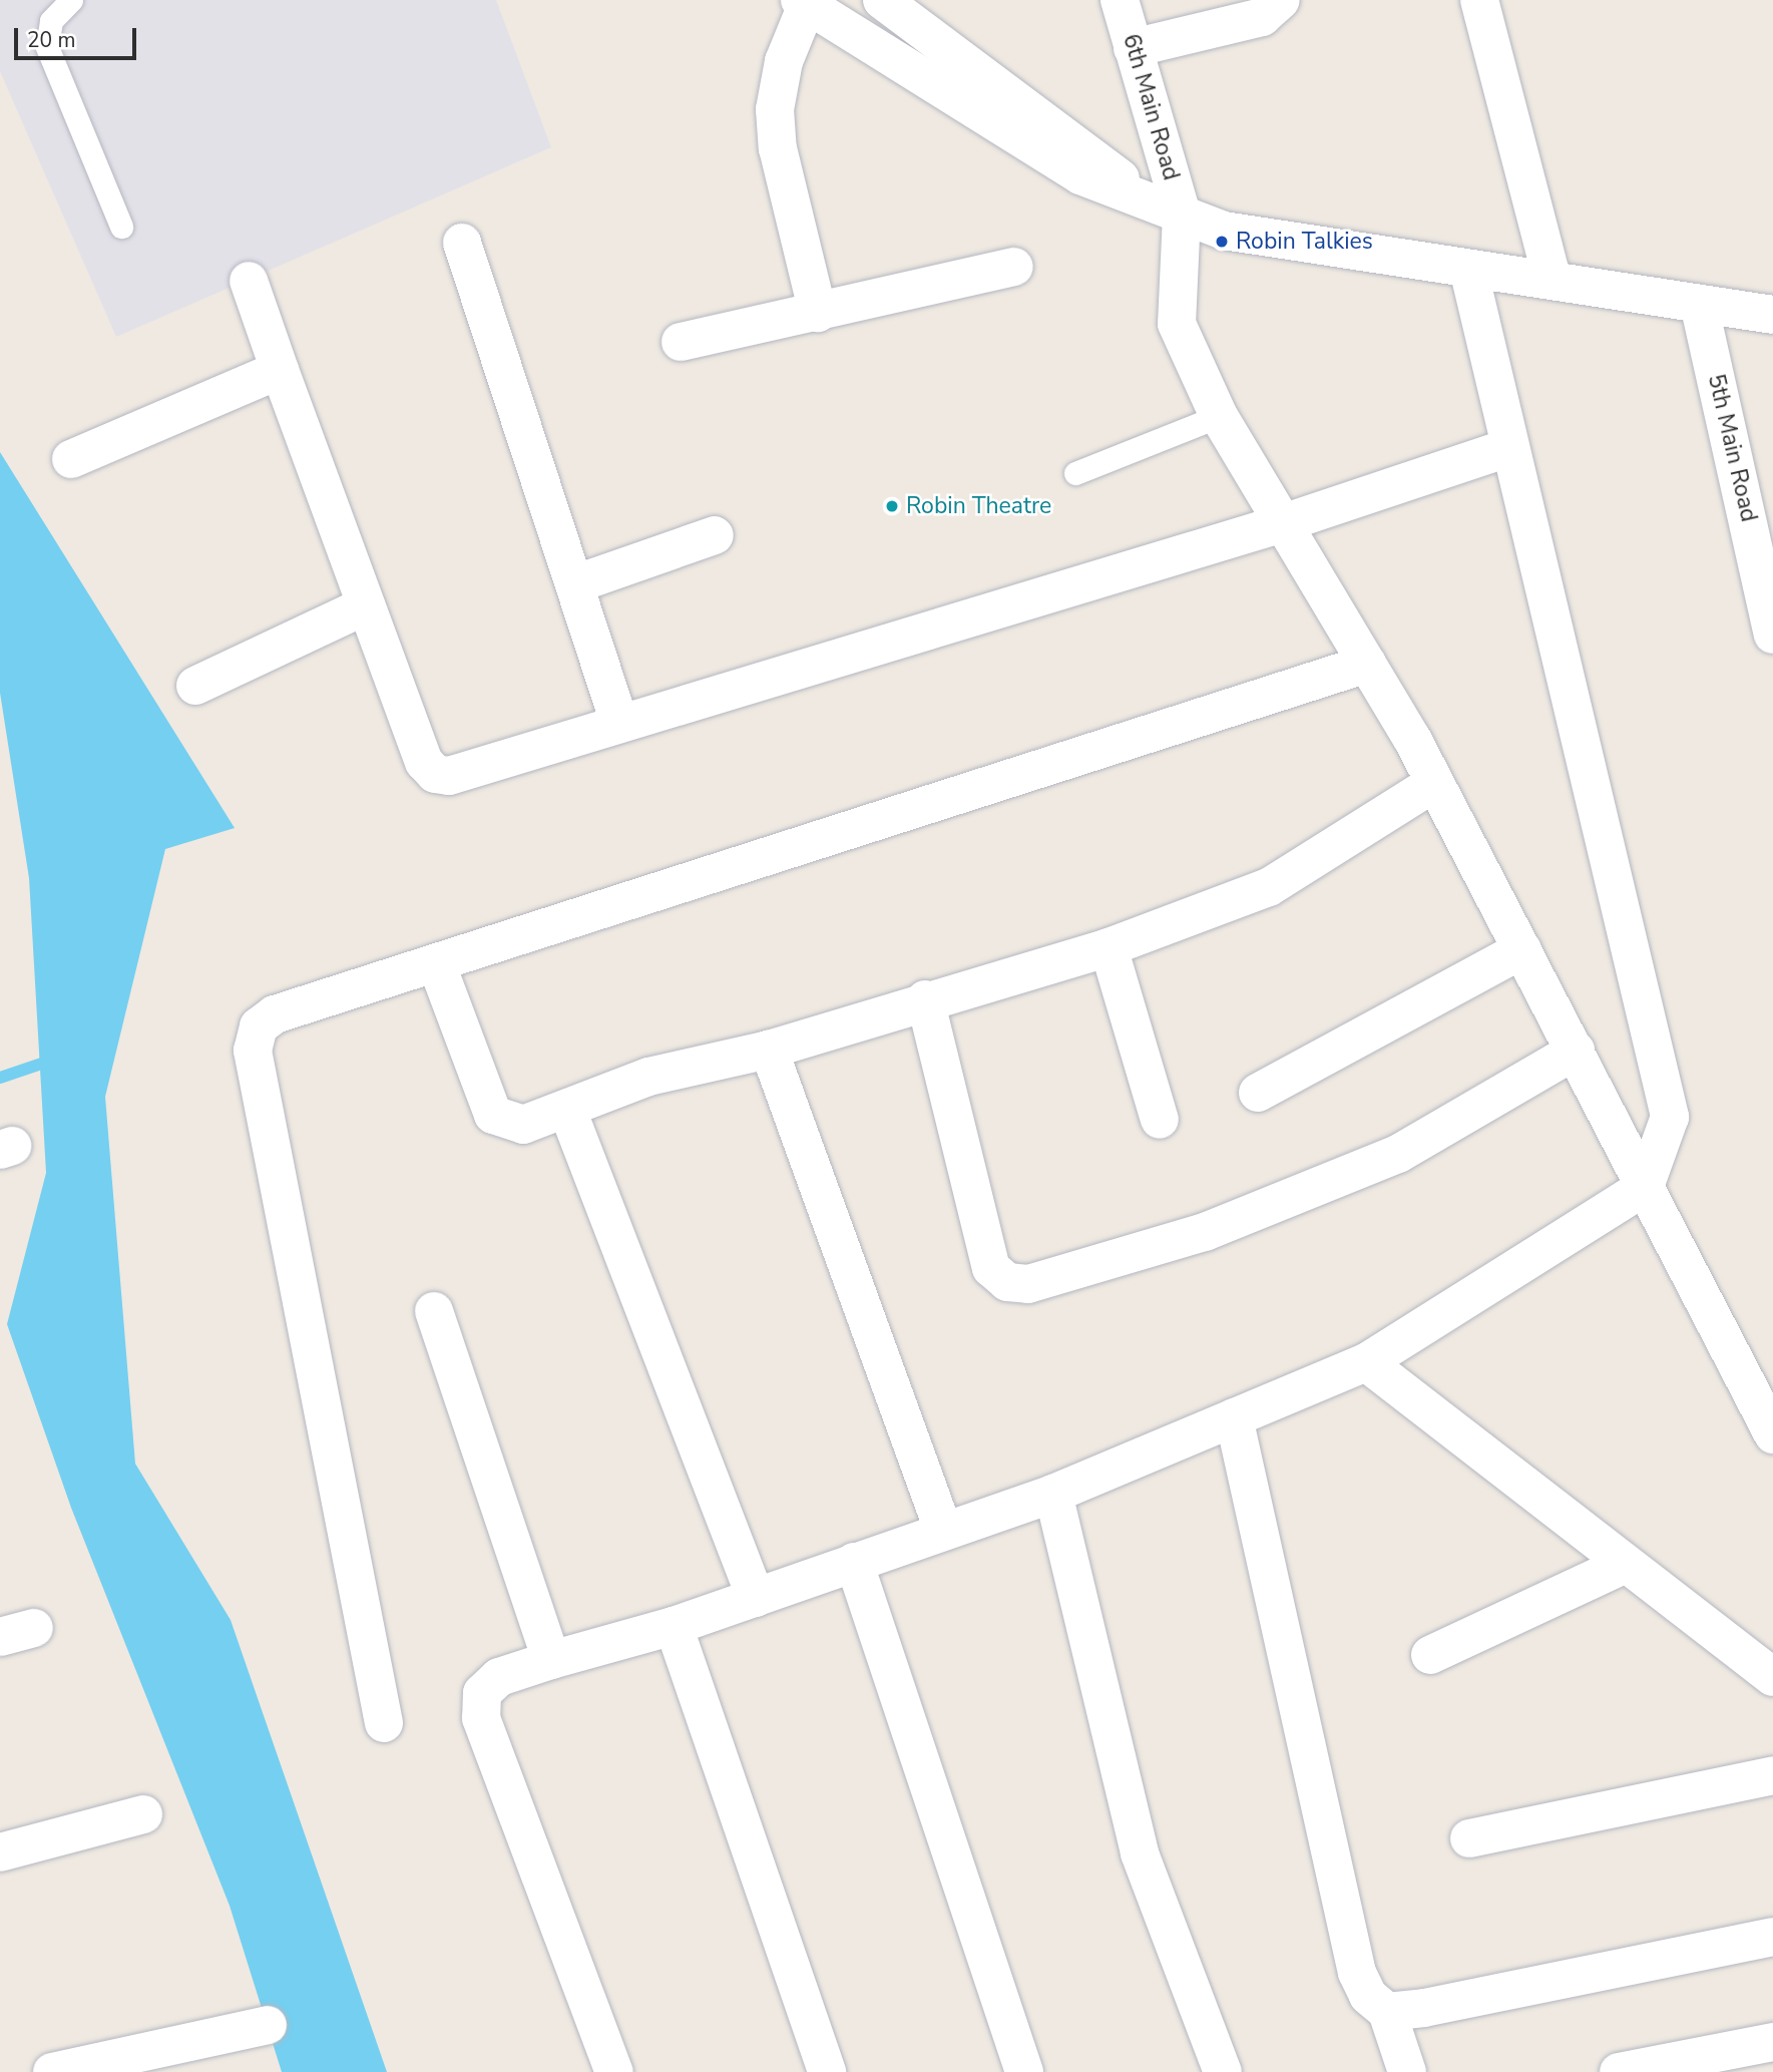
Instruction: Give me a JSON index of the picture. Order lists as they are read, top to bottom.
{
  "streets": {
    "street": ["6th Main Road", "5th Main Road"]
  },
  "places": ["Robin Talkies", "Robin Theatre"],
  "scale_bar": "20 m"
}
